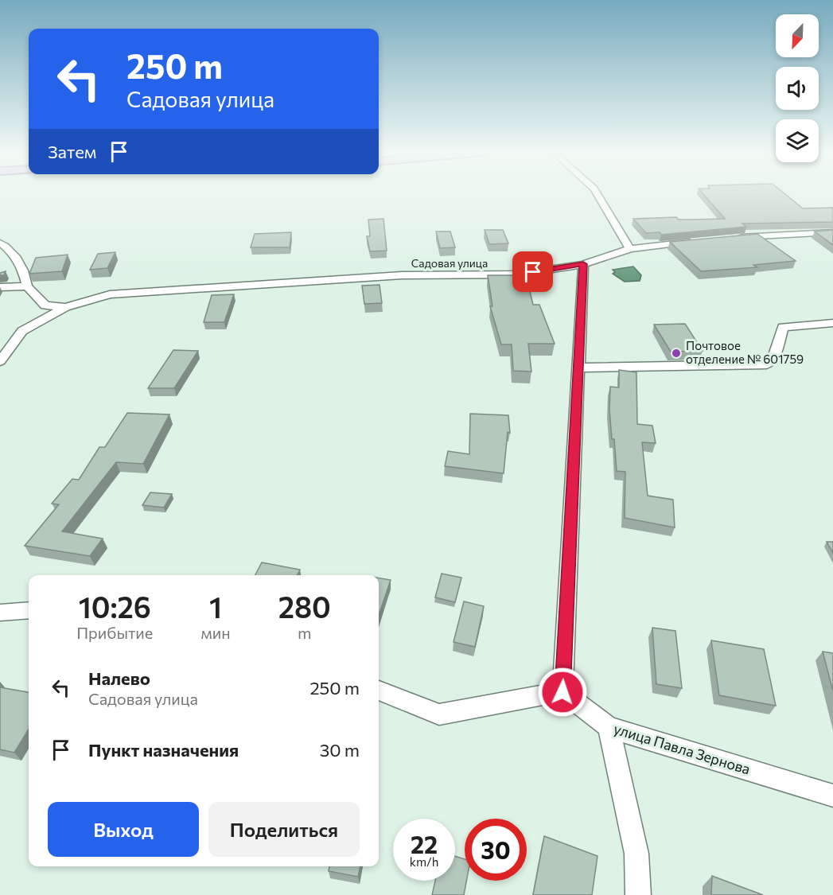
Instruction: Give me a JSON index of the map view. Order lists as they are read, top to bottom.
{
  "streets": {
    "street": ["Садовая улица", "улица Павла Зернова"]
  },
  "places": ["Почтовое отделение № 601759"],
  "north": "bottom left",
  "page": {
    "turn": ["250 m", "Садовая улица"],
    "then": "Затем",
    "eta": [
      "10:26",
      "Прибытие",
      "1",
      "мин",
      "280",
      "m"
    ],
    "list": [
      {
        "name": "Налево",
        "note": "Садовая улица",
        "value": "250 m"
      },
      {
        "name": "Пункт назначения",
        "value": "30 m"
      }
    ],
    "buttons": ["Выход", "Поделиться"],
    "speed": "22 km/h",
    "limit": "30"
  }
}
